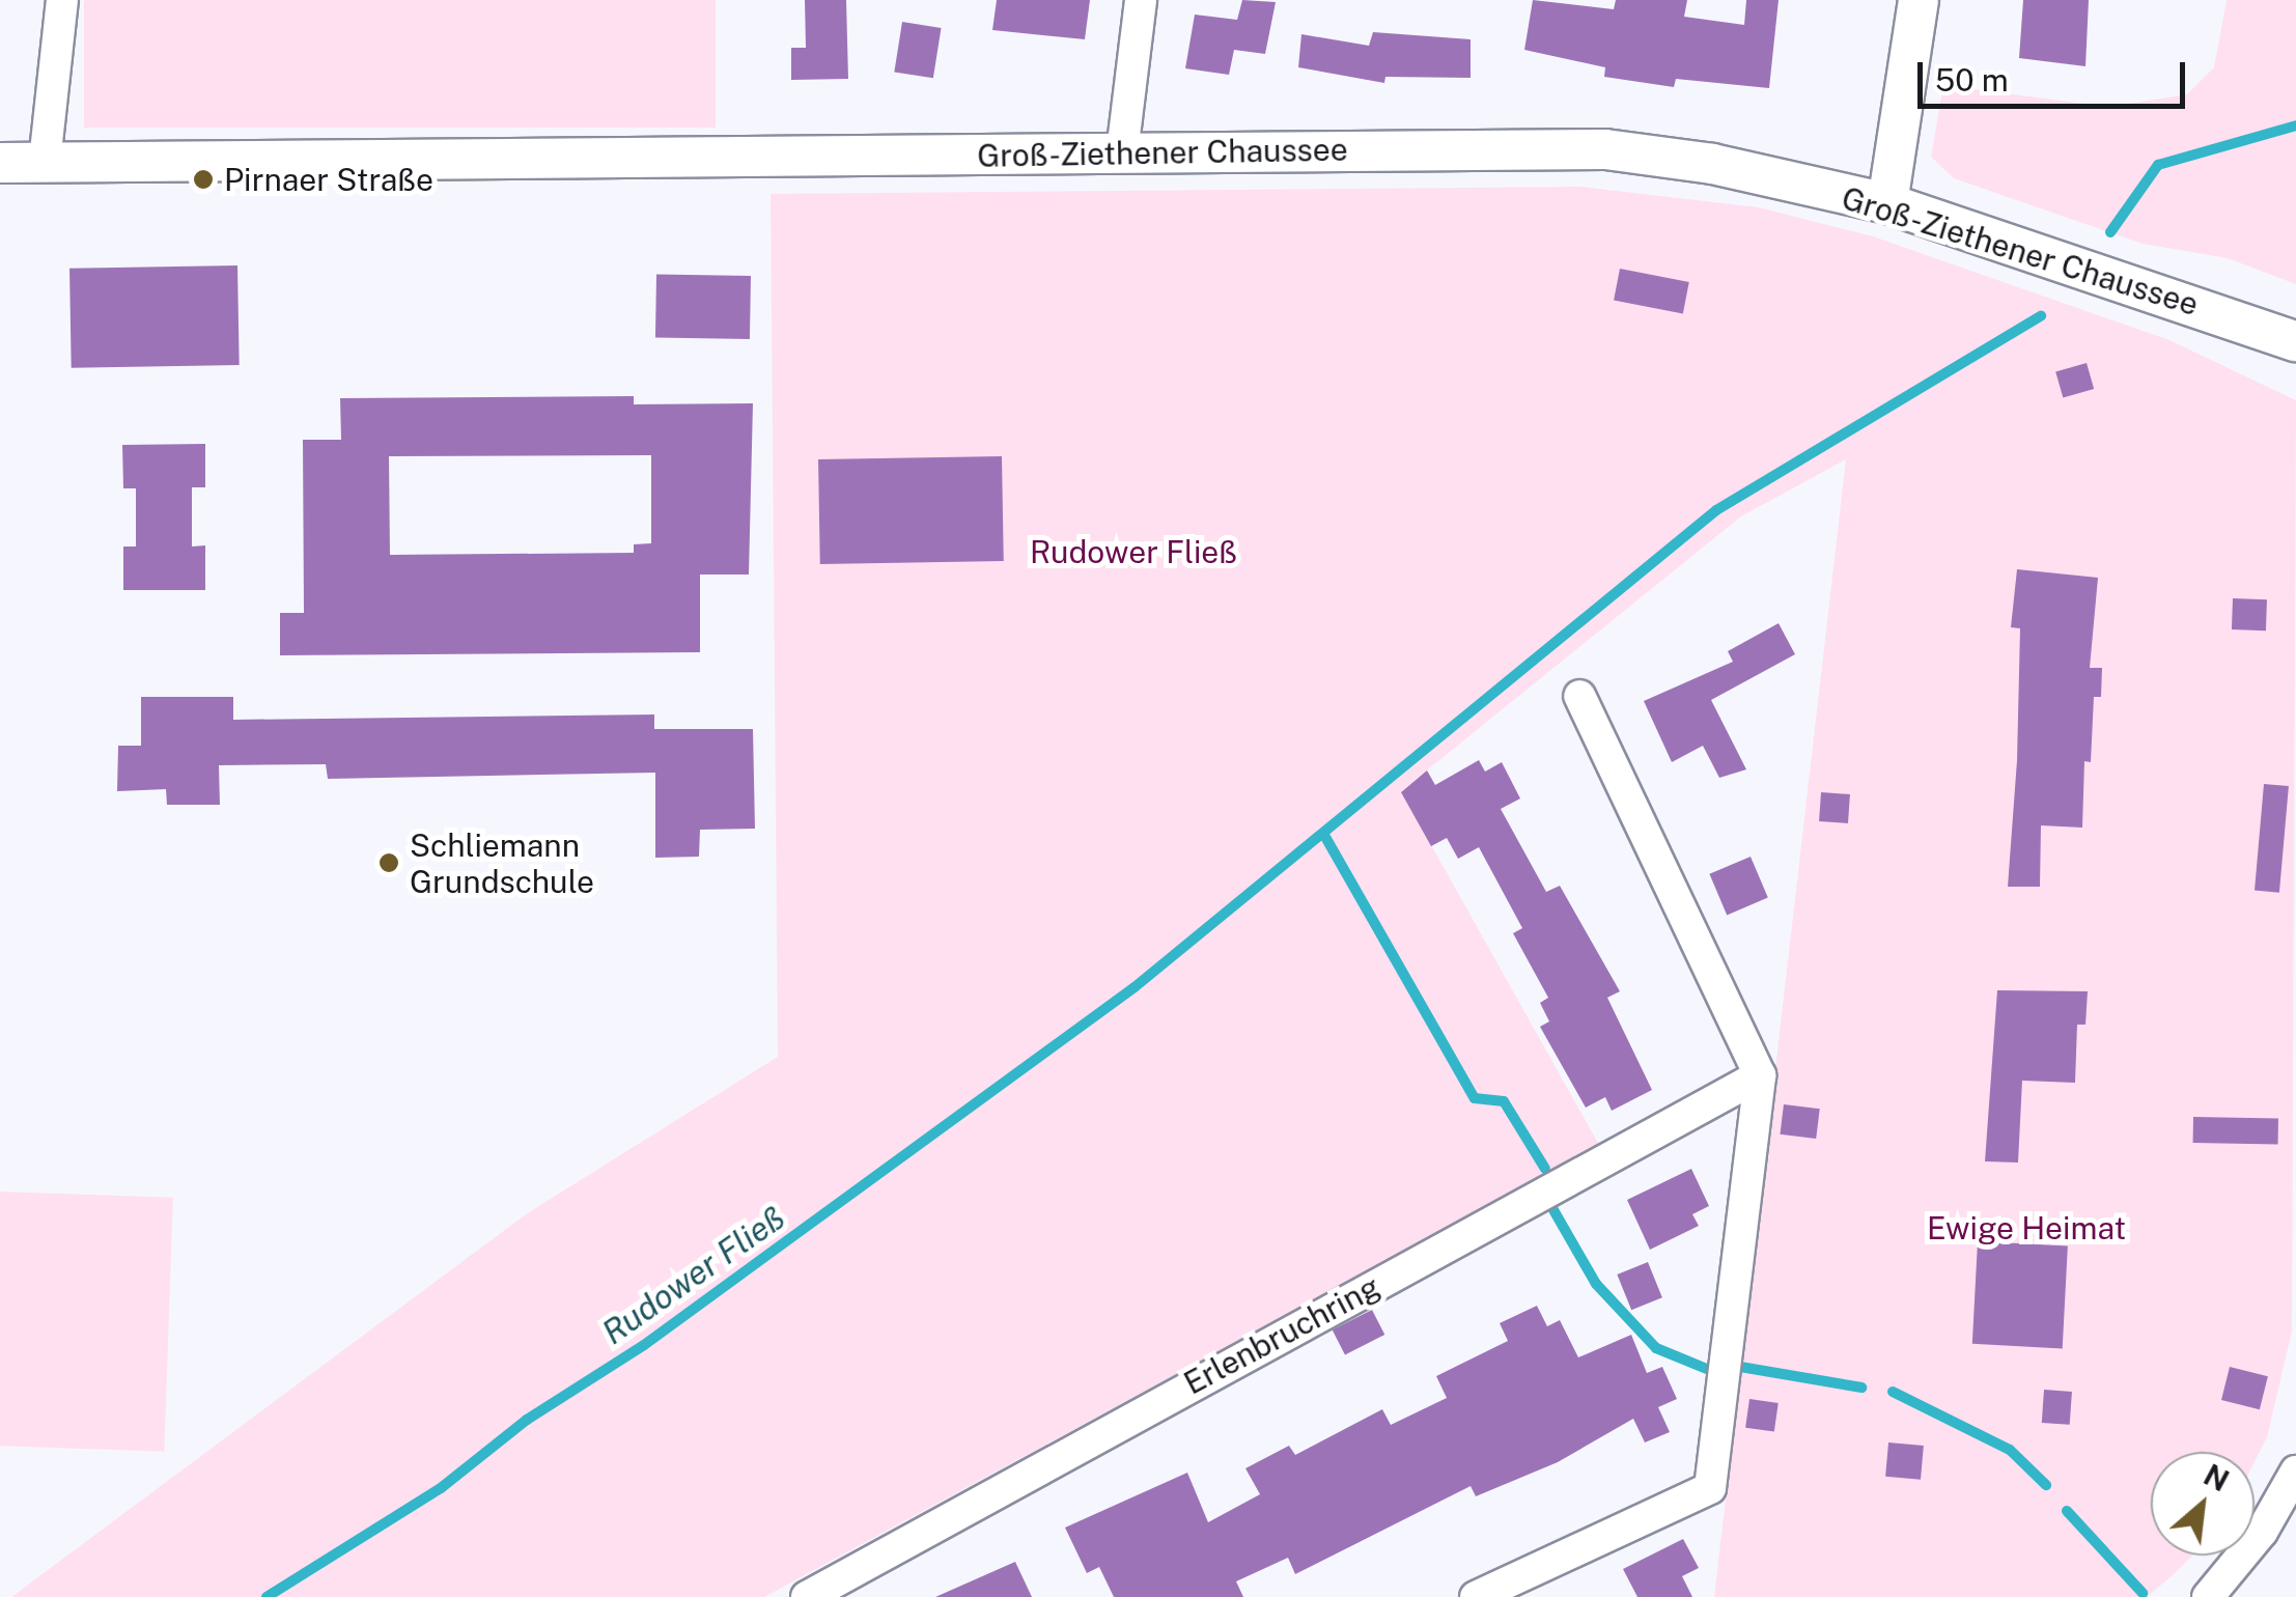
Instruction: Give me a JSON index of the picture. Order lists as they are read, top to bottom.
{
  "streets": {
    "street": ["Groß-Ziethener Chaussee", "Erlenbruchring"]
  },
  "water": ["Rudower Fließ"],
  "parks": ["Rudower Fließ", "Ewige Heimat"],
  "places": ["Pirnaer Straße", "Schliemann Grundschule"],
  "scale_bar": "50 m",
  "north": "top right"
}
